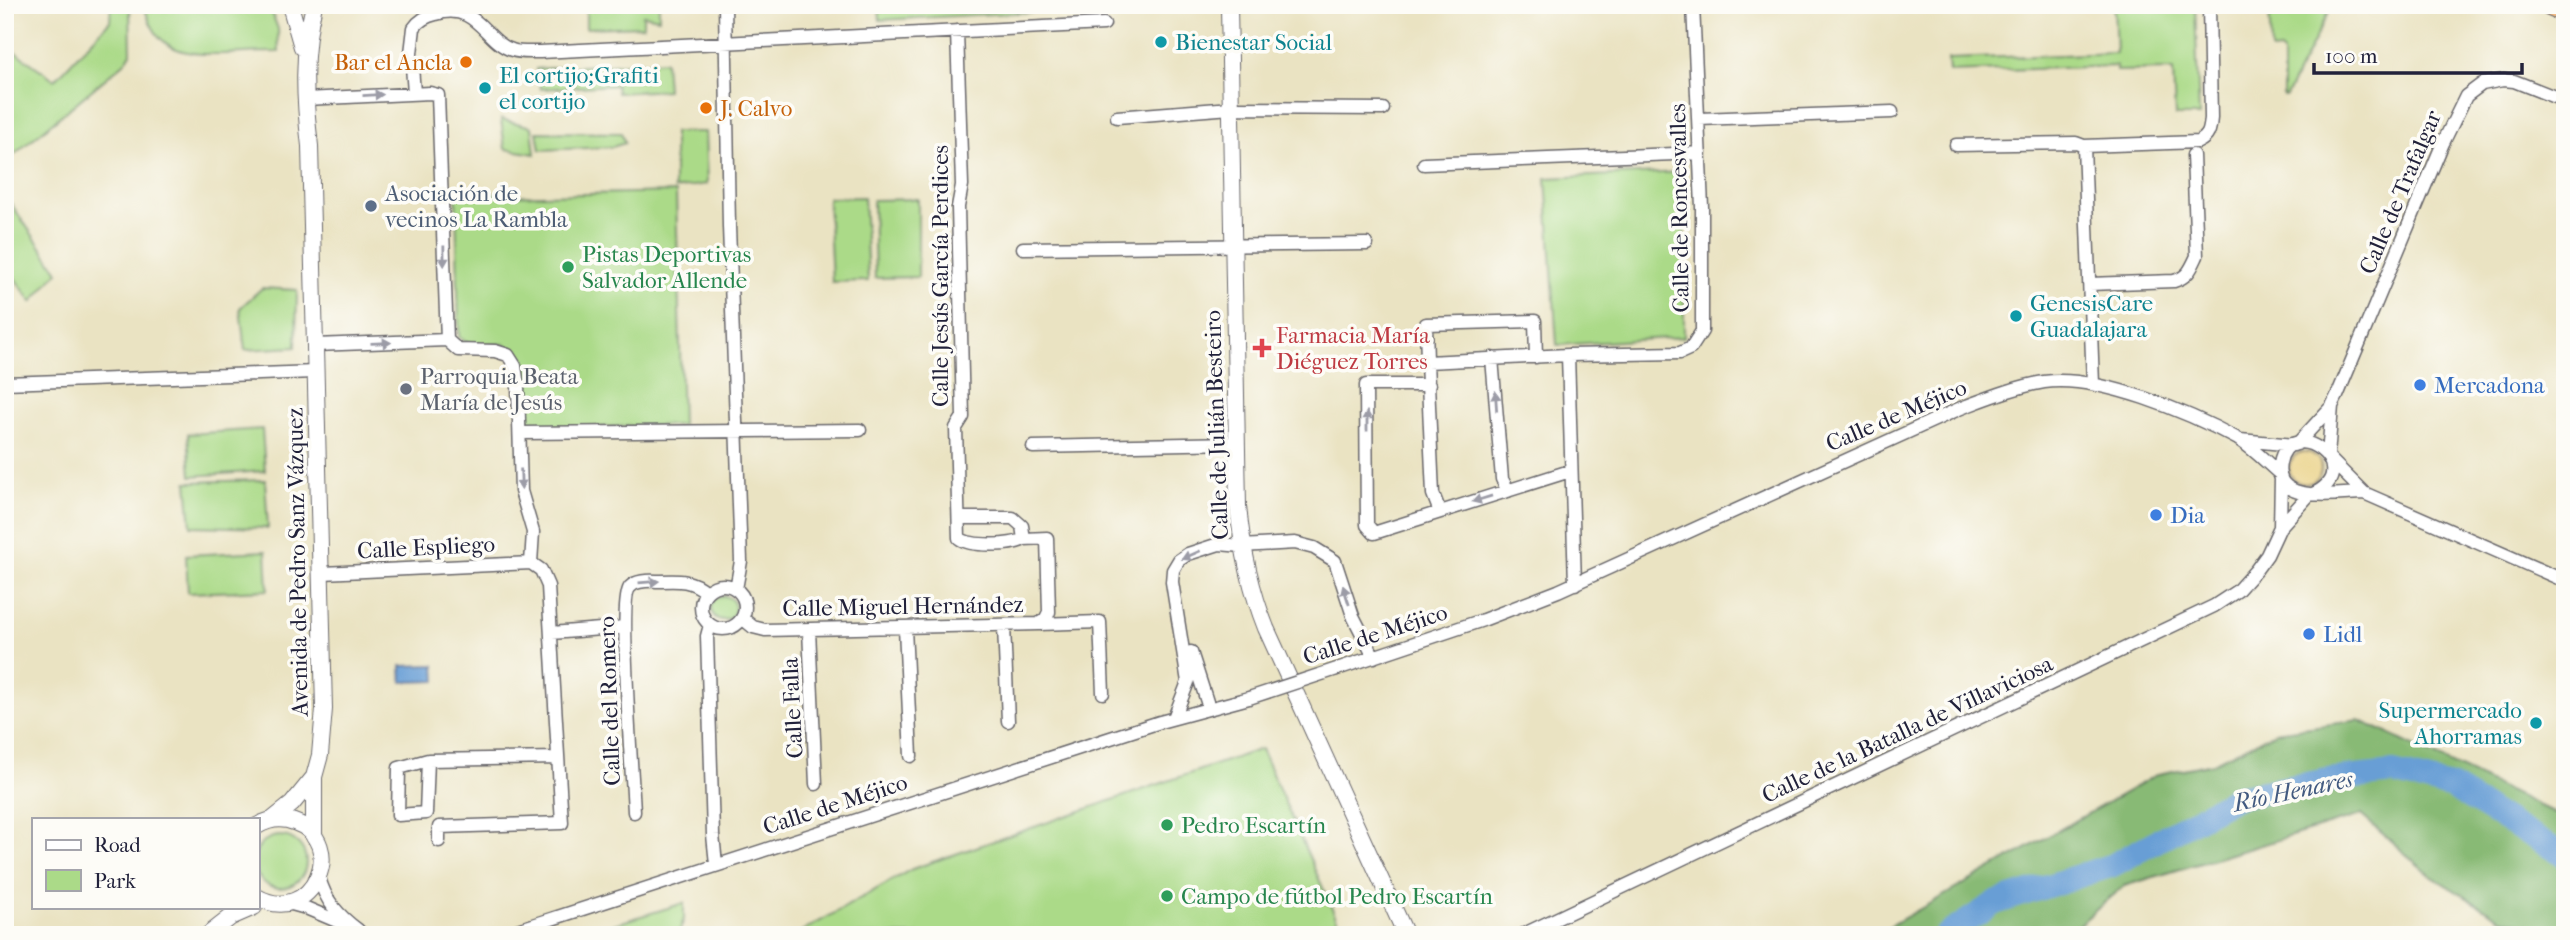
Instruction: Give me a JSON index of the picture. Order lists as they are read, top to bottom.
{
  "streets": {
    "street": [
      "Calle de Trafalgar",
      "Calle de Roncesvalles",
      "Calle Jesús García Perdices",
      "Calle de Méjico",
      "Calle de Julián Besteiro",
      "Calle Espliego",
      "Avenida de Pedro Sanz Vázquez",
      "Calle Miguel Hernández",
      "Calle del Romero",
      "Calle Falla",
      "Calle de la Batalla de Villaviciosa"
    ]
  },
  "crossings": [
    ["Calle de Trafalgar", "Calle de Méjico"],
    ["Calle de Trafalgar", "Calle de la Batalla de Villaviciosa"],
    ["Calle Jesús García Perdices", "Calle Miguel Hernández"],
    ["Calle de Méjico", "Calle de la Batalla de Villaviciosa"],
    ["Calle Espliego", "Avenida de Pedro Sanz Vázquez"],
    ["Calle Miguel Hernández", "Calle del Romero"],
    ["Calle Miguel Hernández", "Calle Falla"]
  ],
  "water": ["Río Henares"],
  "places": {
    "other": [
      "Bienestar Social",
      "Bar el Ancla",
      "El cortijo;Grafiti el cortijo",
      "J. Calvo",
      "Asociación de vecinos La Rambla",
      "Pistas Deportivas Salvador Allende",
      "GenesisCare Guadalajara",
      "Mercadona",
      "Parroquia Beata María de Jesús",
      "Dia",
      "Lidl",
      "Supermercado Ahorramas",
      "Pedro Escartín",
      "Campo de fútbol Pedro Escartín"
    ],
    "health": ["Farmacia María Diéguez Torres"]
  },
  "legend": ["Road", "Park"],
  "scale_bar": "100 m"
}
